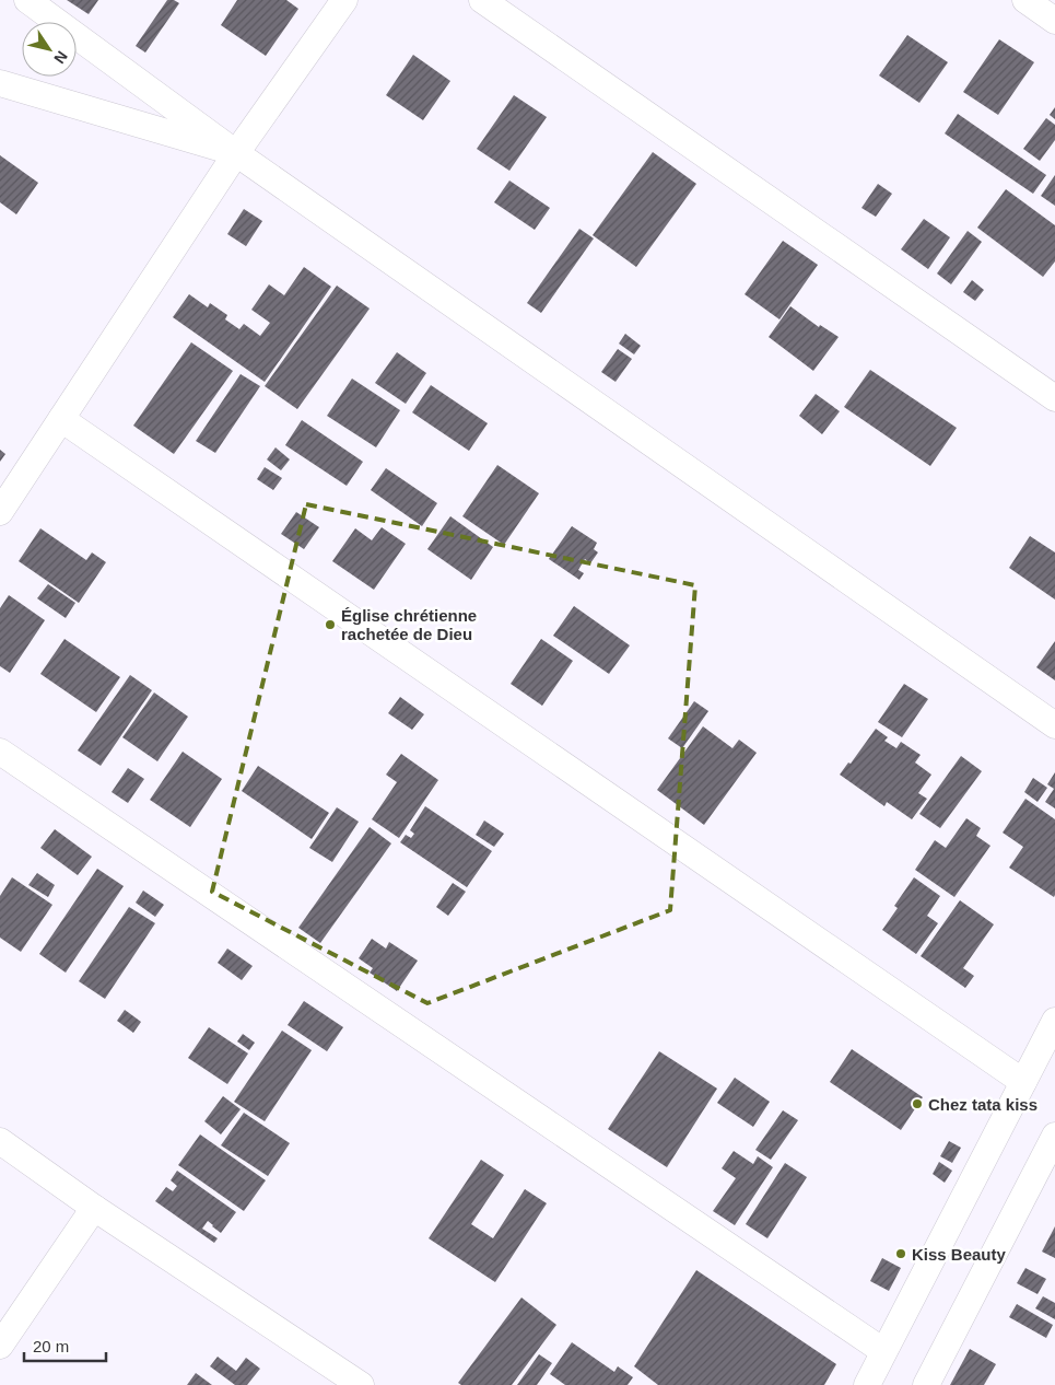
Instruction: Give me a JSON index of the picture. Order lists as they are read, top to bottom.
{
  "places": ["Église chrétienne rachetée de Dieu", "Chez tata kiss", "Kiss Beauty"],
  "scale_bar": "20 m",
  "north": "bottom right"
}
